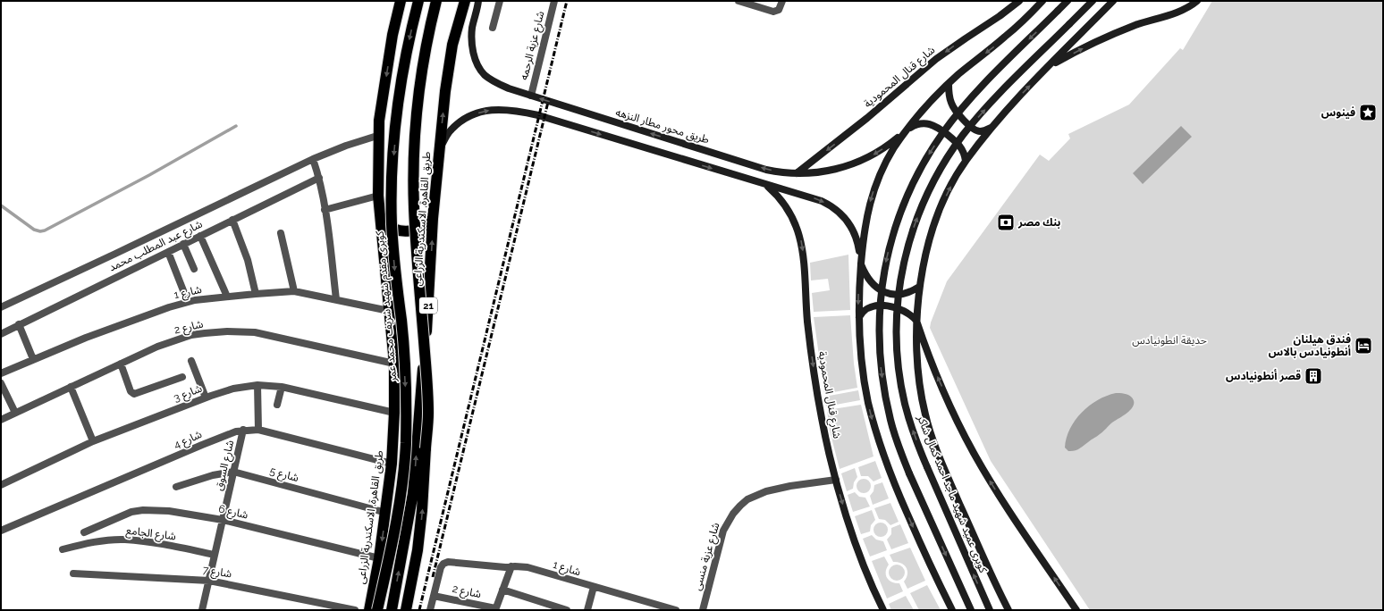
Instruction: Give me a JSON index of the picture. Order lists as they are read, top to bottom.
{
  "streets": {
    "highway": ["طريق القاهرة, الاسكندرية الزراعى", "21", "كوبرى مقدم شهيد شريف محمد عمر"],
    "main road": ["شارع قنال المحمودية", "طريق محور مطار النزهه", "كوبرى عميد شهيد ماجد احمد كمال شاكر"],
    "street": [
      "شارع عزبة الرحمه",
      "شارع عبد المطلب محمد",
      "شارع 1",
      "شارع 2",
      "شارع 3",
      "شارع 4",
      "شارع السوق",
      "شارع 5",
      "شارع 6",
      "شارع الجامع",
      "شارع عزبة منسى",
      "شارع 7"
    ]
  },
  "crossings": [
    ["شارع عزبة الرحمه", "طريق محور مطار النزهه"],
    ["شارع قنال المحمودية", "طريق محور مطار النزهه"],
    ["شارع قنال المحمودية", "شارع عزبة منسى"],
    ["طريق القاهرة, الاسكندرية الزراعى", "شارع 1"],
    ["طريق القاهرة, الاسكندرية الزراعى", "شارع 2"],
    ["طريق القاهرة, الاسكندرية الزراعى", "شارع 3"],
    ["طريق القاهرة, الاسكندرية الزراعى", "شارع 4"],
    ["طريق القاهرة, الاسكندرية الزراعى", "شارع 5"],
    ["طريق القاهرة, الاسكندرية الزراعى", "شارع 6"],
    ["شارع 1", "شارع 2"],
    ["شارع 4", "شارع السوق"],
    ["شارع السوق", "شارع 5"],
    ["شارع السوق", "شارع 6"],
    ["شارع السوق", "شارع الجامع"],
    ["شارع السوق", "شارع 7"]
  ],
  "one_way": ["شارع قنال المحمودية"],
  "parks": ["حديقة انطونيادس"],
  "places": {
    "place": ["فينوس"],
    "bank": ["بنك مصر"],
    "hotel": ["فندق هيلنان أنطونيادس بالاس"],
    "building": ["قصر أنطونيادس"]
  }
}
